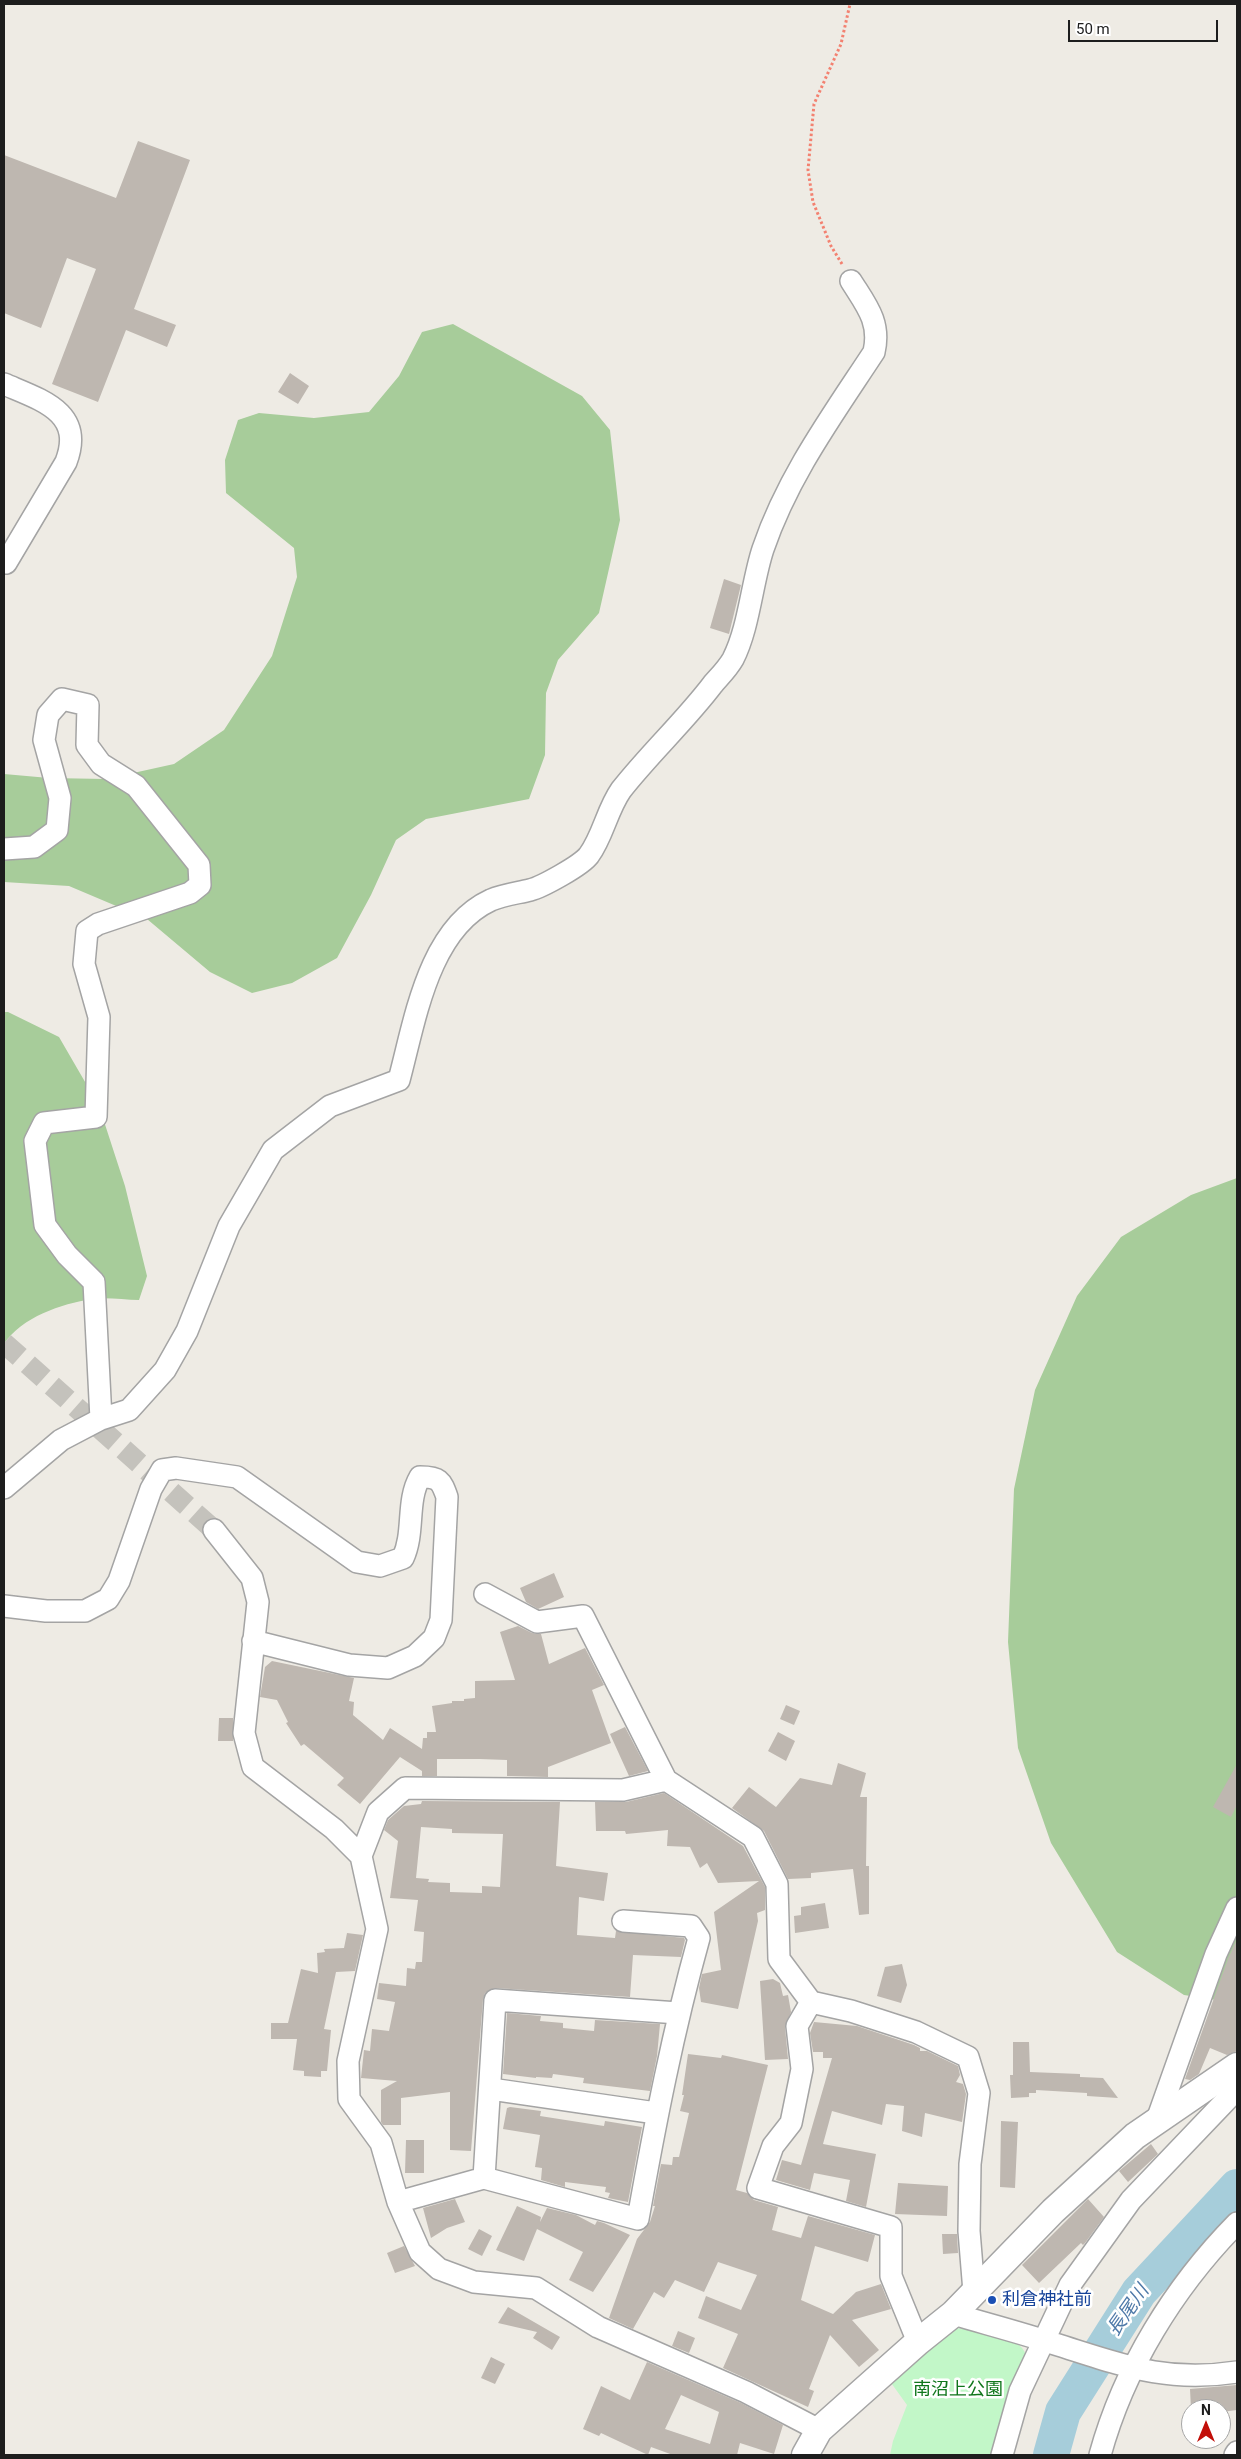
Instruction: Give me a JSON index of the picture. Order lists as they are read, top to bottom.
{
  "water": ["長尾川"],
  "parks": ["南沼上公園"],
  "places": ["利倉神社前"],
  "scale_bar": "50 m",
  "north": "top"
}
